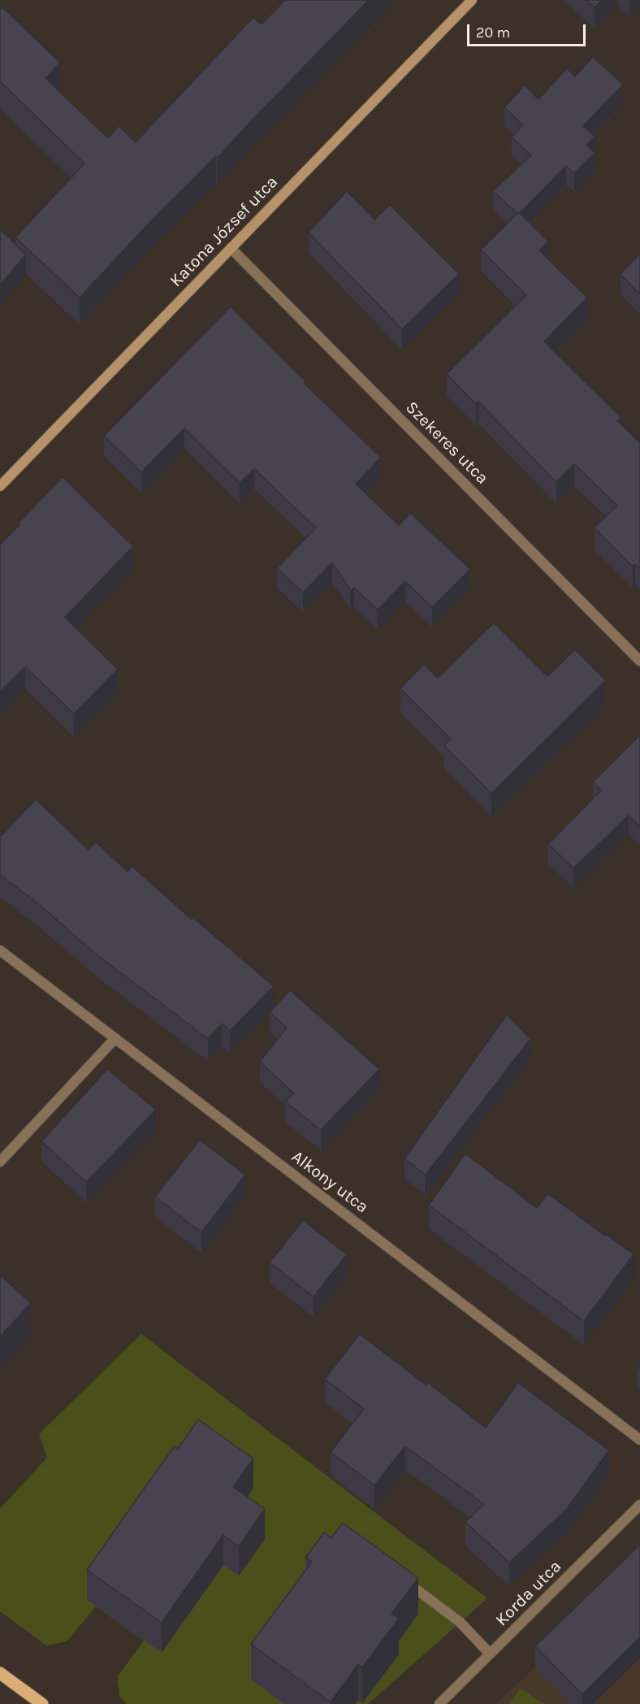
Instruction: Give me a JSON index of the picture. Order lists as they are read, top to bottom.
{
  "streets": {
    "street": [
      "Katona József utca",
      "Szekeres utca",
      "Alkony utca",
      "Korda utca"
    ]
  },
  "crossings": [
    ["Katona József utca", "Szekeres utca"]
  ],
  "scale_bar": "20 m"
}
